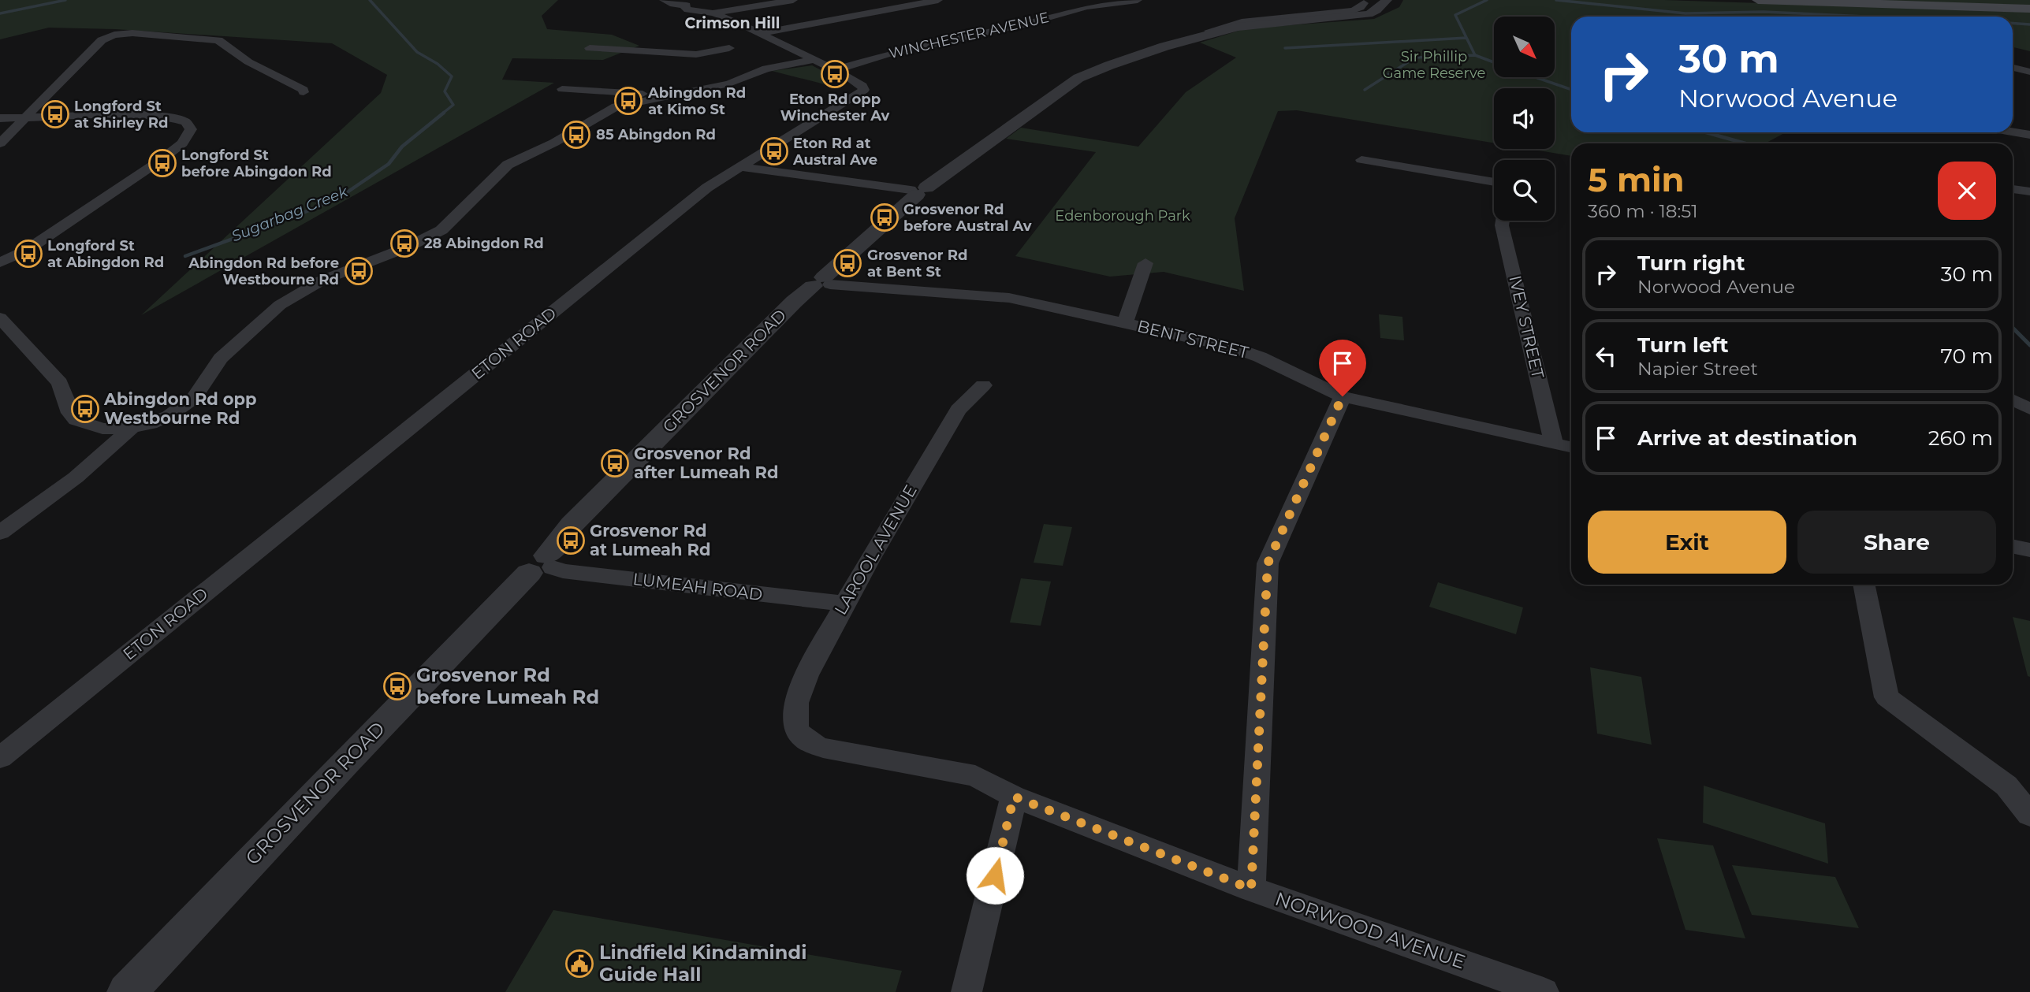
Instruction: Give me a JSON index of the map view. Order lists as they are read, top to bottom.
{
  "streets": {
    "street": [
      "WINCHESTER AVENUE",
      "IVEY STREET",
      "BENT STREET",
      "ETON ROAD",
      "GROSVENOR ROAD",
      "LAROOL AVENUE",
      "LUMEAH ROAD",
      "NORWOOD AVENUE"
    ]
  },
  "crossings": [
    ["WINCHESTER AVENUE", "ETON ROAD"],
    ["IVEY STREET", "BENT STREET"],
    ["BENT STREET", "GROSVENOR ROAD"],
    ["GROSVENOR ROAD", "LUMEAH ROAD"],
    ["LAROOL AVENUE", "LUMEAH ROAD"],
    ["LAROOL AVENUE", "NORWOOD AVENUE"]
  ],
  "districts": ["Crimson Hill"],
  "water": ["Sugarbag Creek"],
  "parks": ["Sir Phillip Game Reserve", "Edenborough Park"],
  "places": {
    "bus stop": [
      "Eton Rd opp Winchester Av",
      "Abingdon Rd at Kimo St",
      "Longford St at Shirley Rd",
      "85 Abingdon Rd",
      "Eton Rd at Austral Ave",
      "Longford St before Abingdon Rd",
      "Grosvenor Rd before Austral Av",
      "28 Abingdon Rd",
      "Longford St at Abingdon Rd",
      "Grosvenor Rd at Bent St",
      "Abingdon Rd before Westbourne Rd",
      "Abingdon Rd opp Westbourne Rd",
      "Grosvenor Rd after Lumeah Rd",
      "Grosvenor Rd at Lumeah Rd",
      "Grosvenor Rd before Lumeah Rd"
    ],
    "public building": ["Lindfield Kindamindi Guide Hall"]
  },
  "north": "bottom right",
  "page": {
    "turn": ["30 m", "Norwood Avenue"],
    "heading": ["5 min", "360 m · 18:51"],
    "list": [
      {
        "name": "Turn right",
        "note": "Norwood Avenue",
        "value": "30 m"
      },
      {
        "name": "Turn left",
        "note": "Napier Street",
        "value": "70 m"
      },
      {
        "name": "Arrive at destination",
        "value": "260 m"
      }
    ],
    "buttons": ["Exit", "Share"]
  }
}
